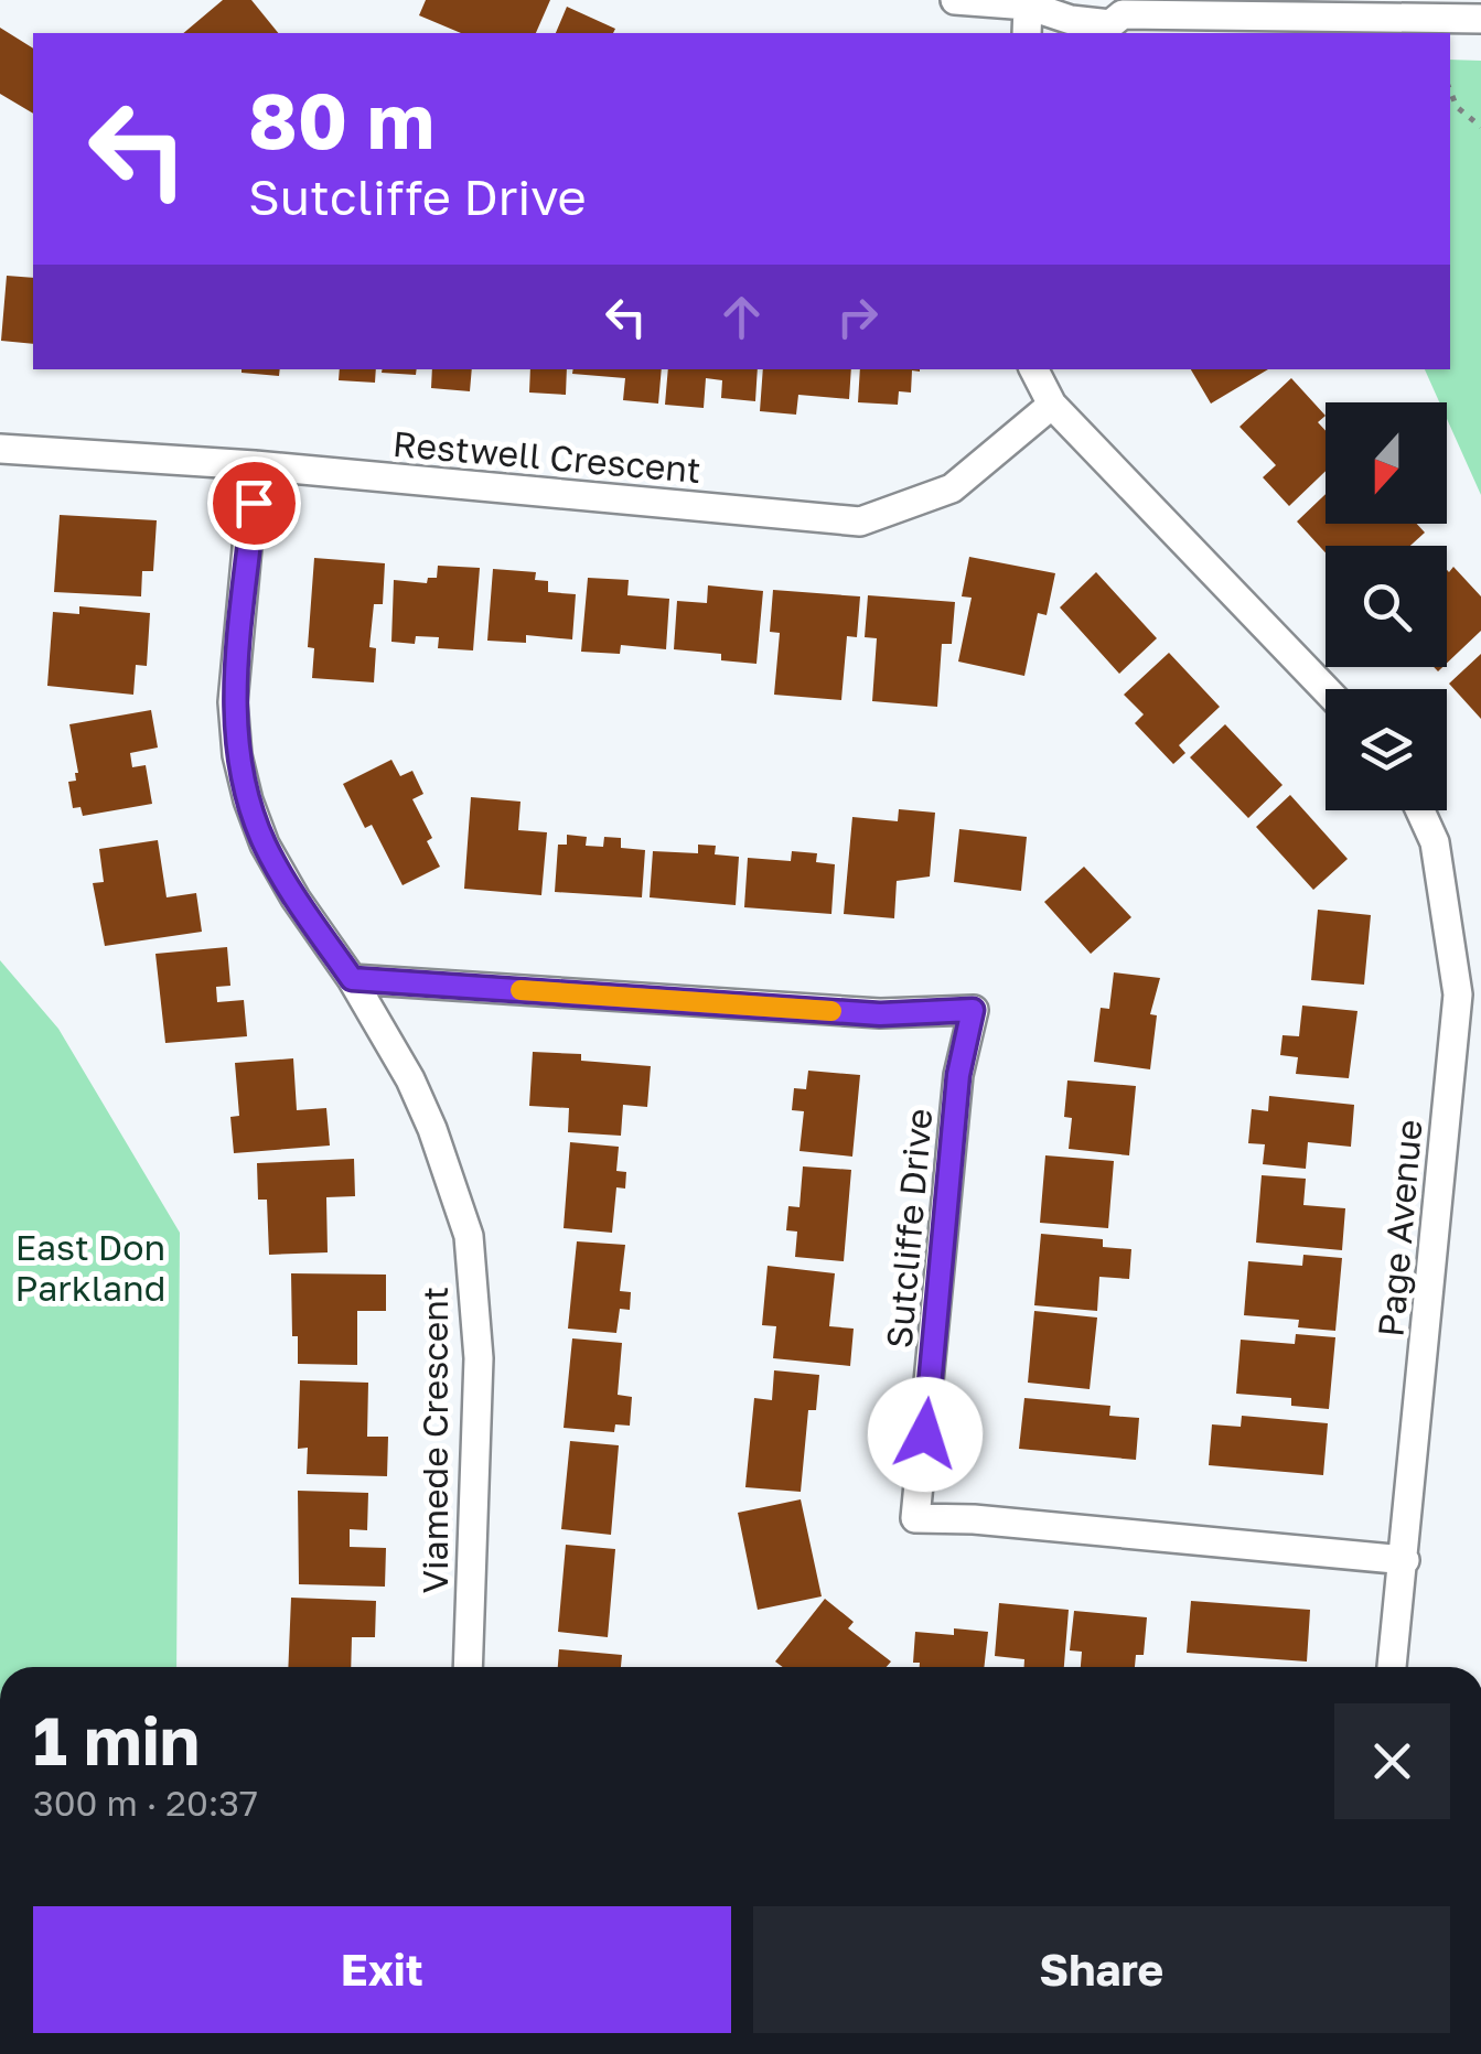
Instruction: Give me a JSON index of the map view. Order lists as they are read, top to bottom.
{
  "streets": {
    "street": [
      "Restwell Crescent",
      "Sutcliffe Drive",
      "Page Avenue",
      "Viamede Crescent"
    ]
  },
  "crossings": [
    ["Restwell Crescent", "Viamede Crescent"],
    ["Sutcliffe Drive", "Page Avenue"],
    ["Sutcliffe Drive", "Viamede Crescent"]
  ],
  "parks": ["East Don Parkland"],
  "north": "bottom",
  "page": {
    "turn": ["80 m", "Sutcliffe Drive"],
    "heading": ["1 min", "300 m · 20:37"],
    "buttons": ["Exit", "Share"]
  }
}
